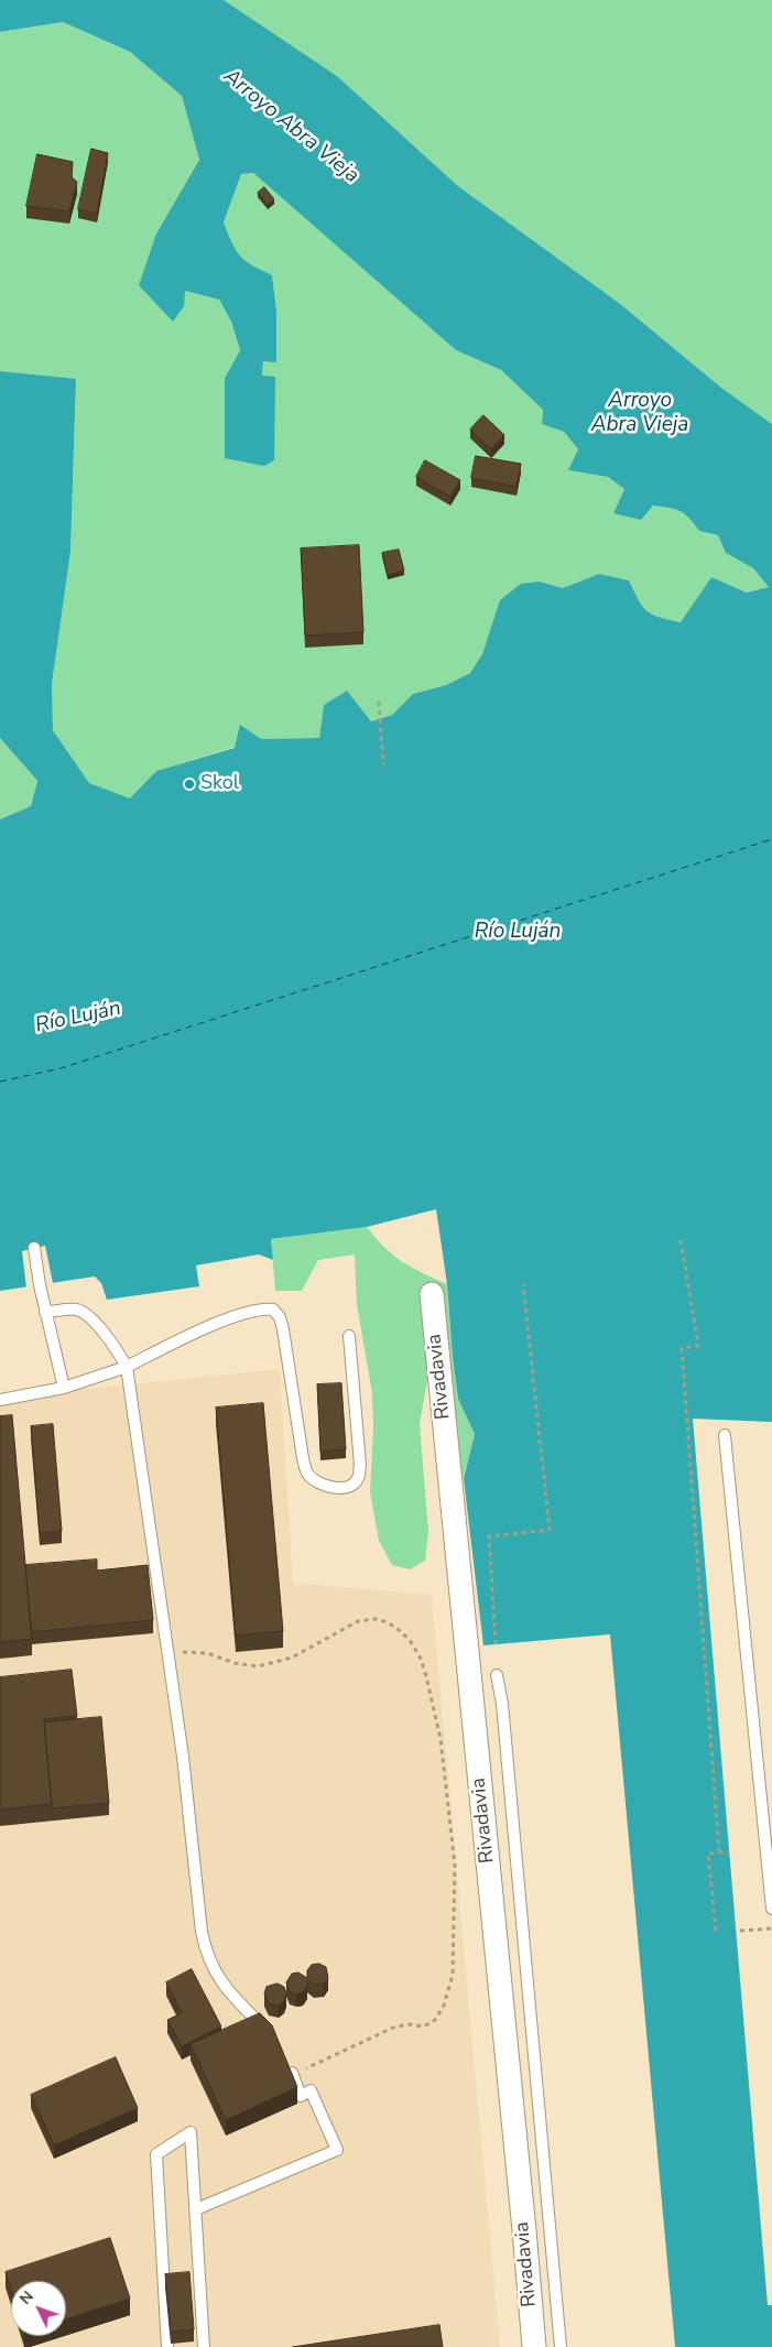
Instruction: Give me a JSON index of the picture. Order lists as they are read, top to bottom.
{
  "streets": {
    "street": ["Rivadavia"]
  },
  "water": ["Arroyo Abra Vieja", "Río Luján"],
  "places": ["Skol"],
  "north": "top left"
}
